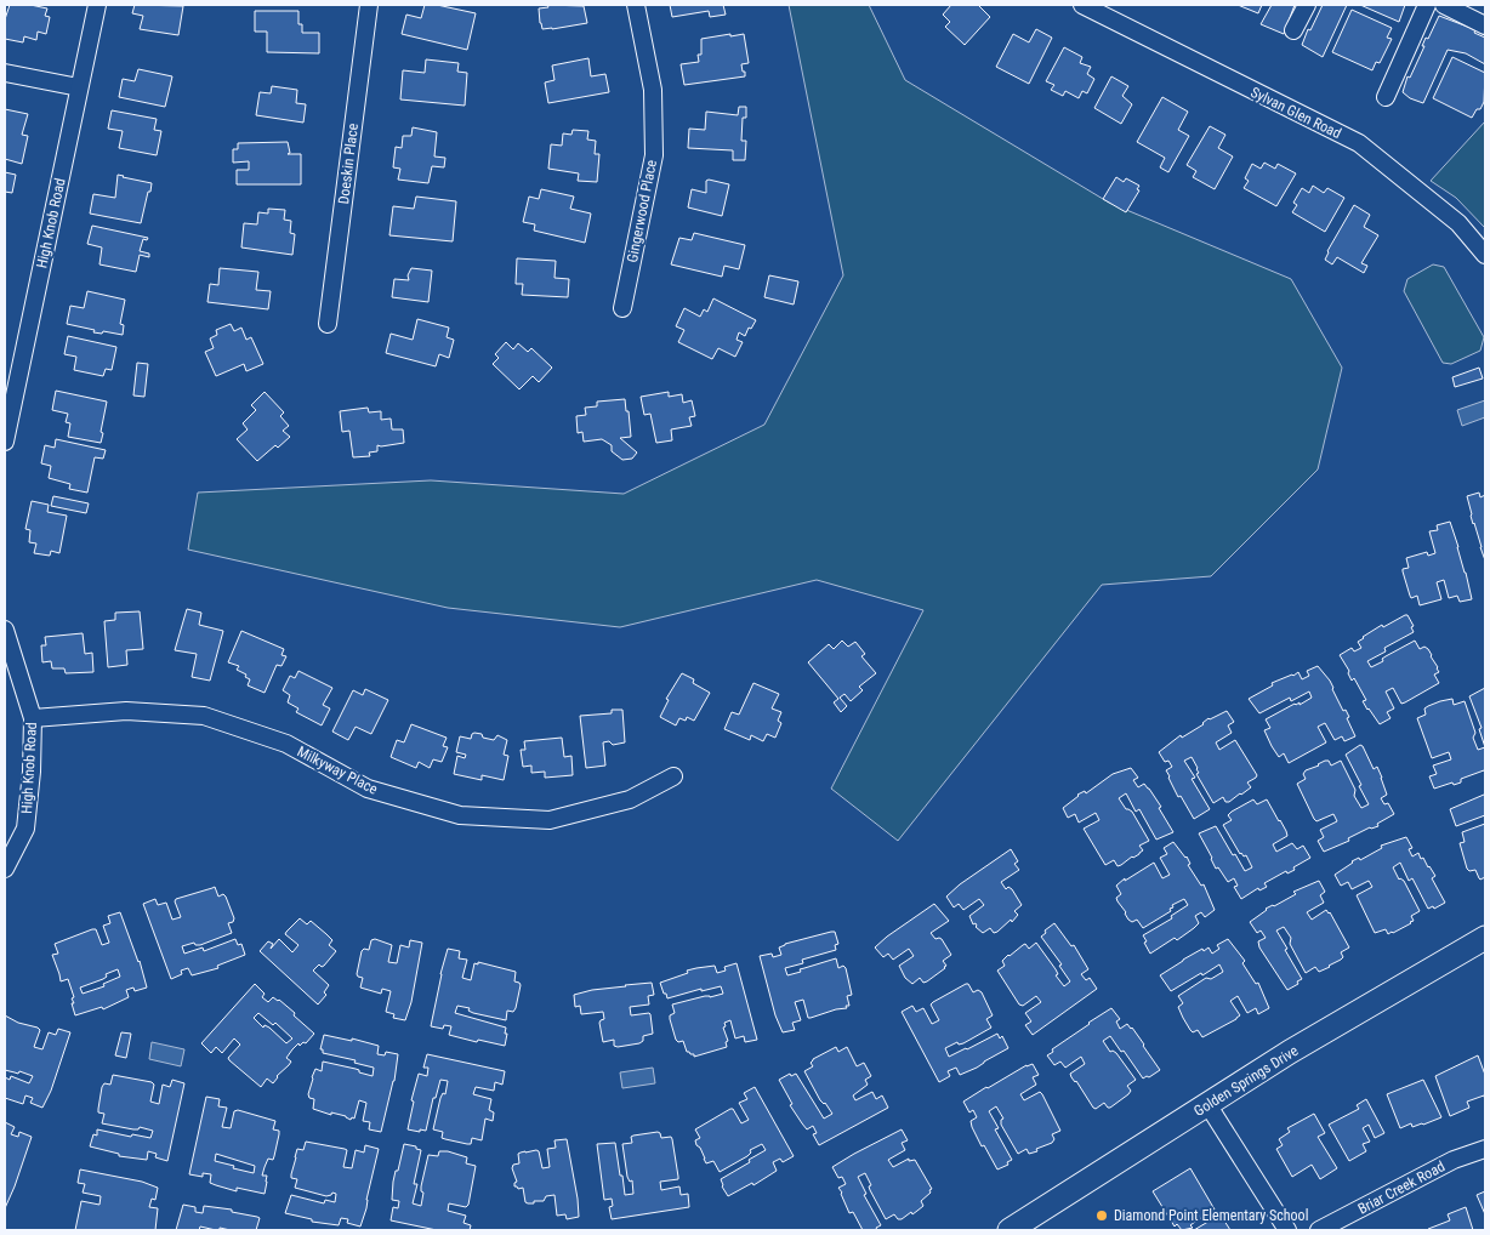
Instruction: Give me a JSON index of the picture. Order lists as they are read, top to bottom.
{
  "streets": {
    "main road": ["Golden Springs Drive"],
    "street": [
      "Sylvan Glen Road",
      "Doeskin Place",
      "Gingerwood Place",
      "High Knob Road",
      "Milkyway Place",
      "Briar Creek Road"
    ]
  },
  "crossings": [
    ["High Knob Road", "Milkyway Place"]
  ],
  "places": ["Diamond Point Elementary School"]
}
